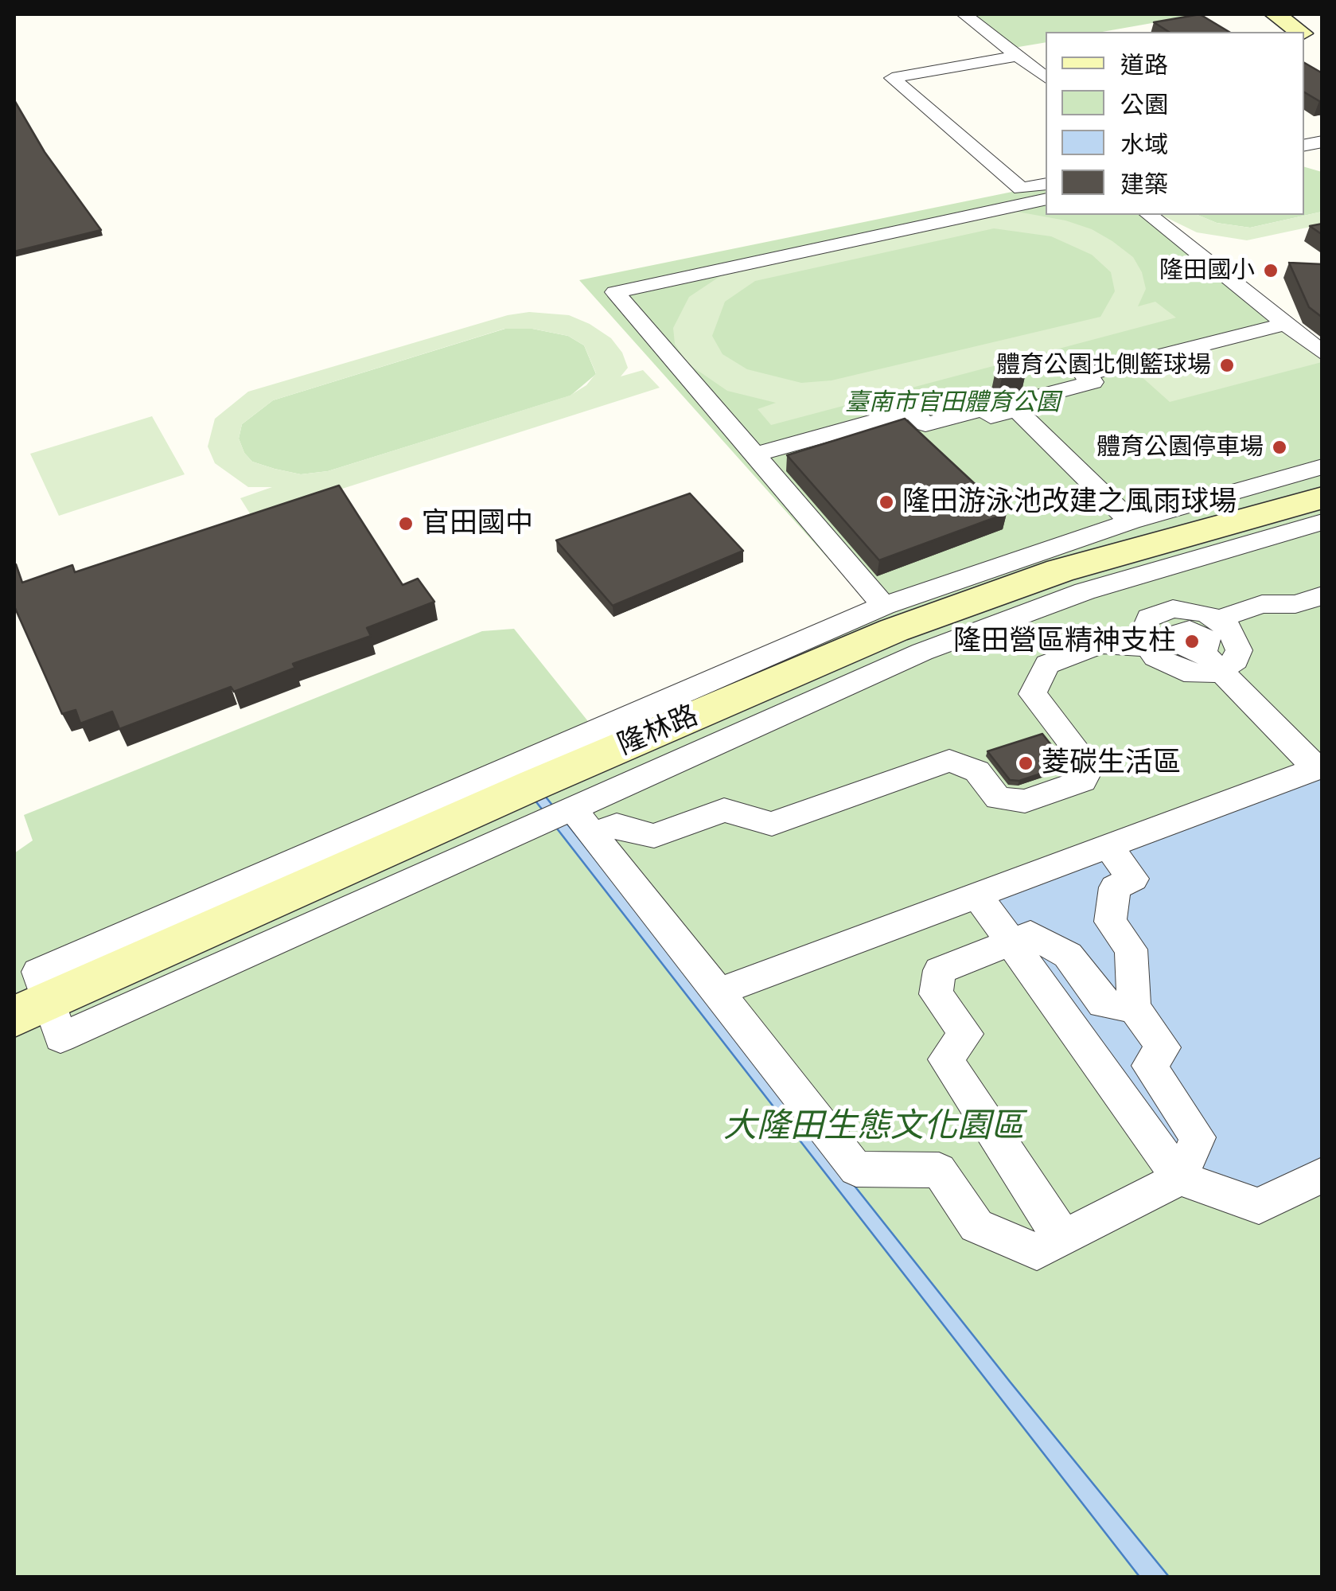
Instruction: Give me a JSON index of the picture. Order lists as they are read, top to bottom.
{
  "streets": {
    "street": ["隆林路"]
  },
  "parks": ["臺南市官田體育公園", "大隆田生態文化園區"],
  "places": [
    "隆田國小",
    "體育公園北側籃球場",
    "體育公園停車場",
    "隆田游泳池改建之風雨球場",
    "官田國中",
    "隆田營區精神支柱",
    "菱碳生活區"
  ],
  "legend": [
    "道路",
    "公園",
    "水域",
    "建築"
  ]
}
